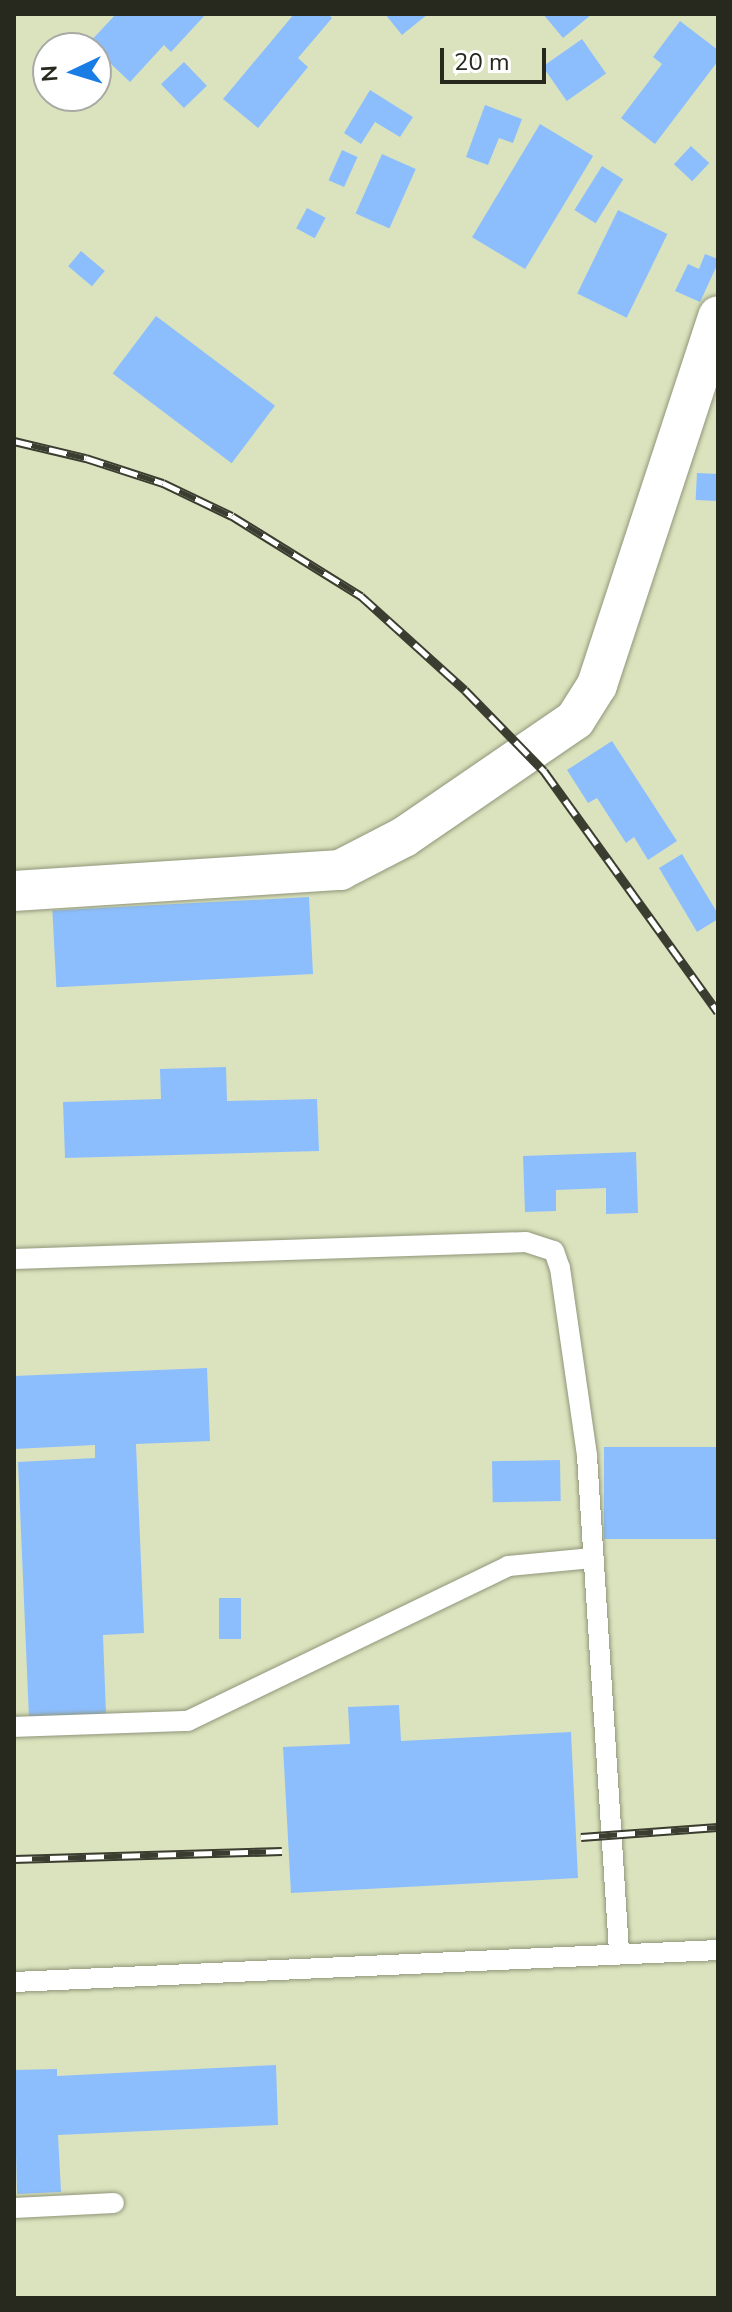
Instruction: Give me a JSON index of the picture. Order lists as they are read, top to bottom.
{
  "scale_bar": "20 m",
  "north": "left"
}
